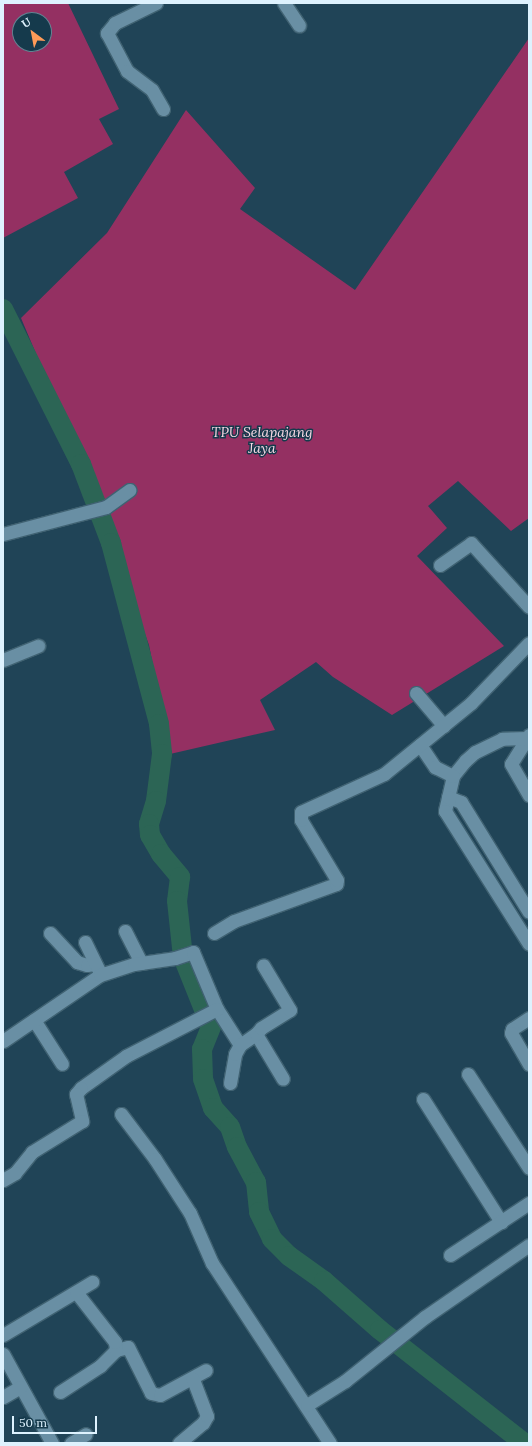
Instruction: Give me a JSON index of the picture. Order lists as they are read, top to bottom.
{
  "parks": ["TPU Selapajang Jaya"],
  "scale_bar": "50 m",
  "north": "top left"
}
